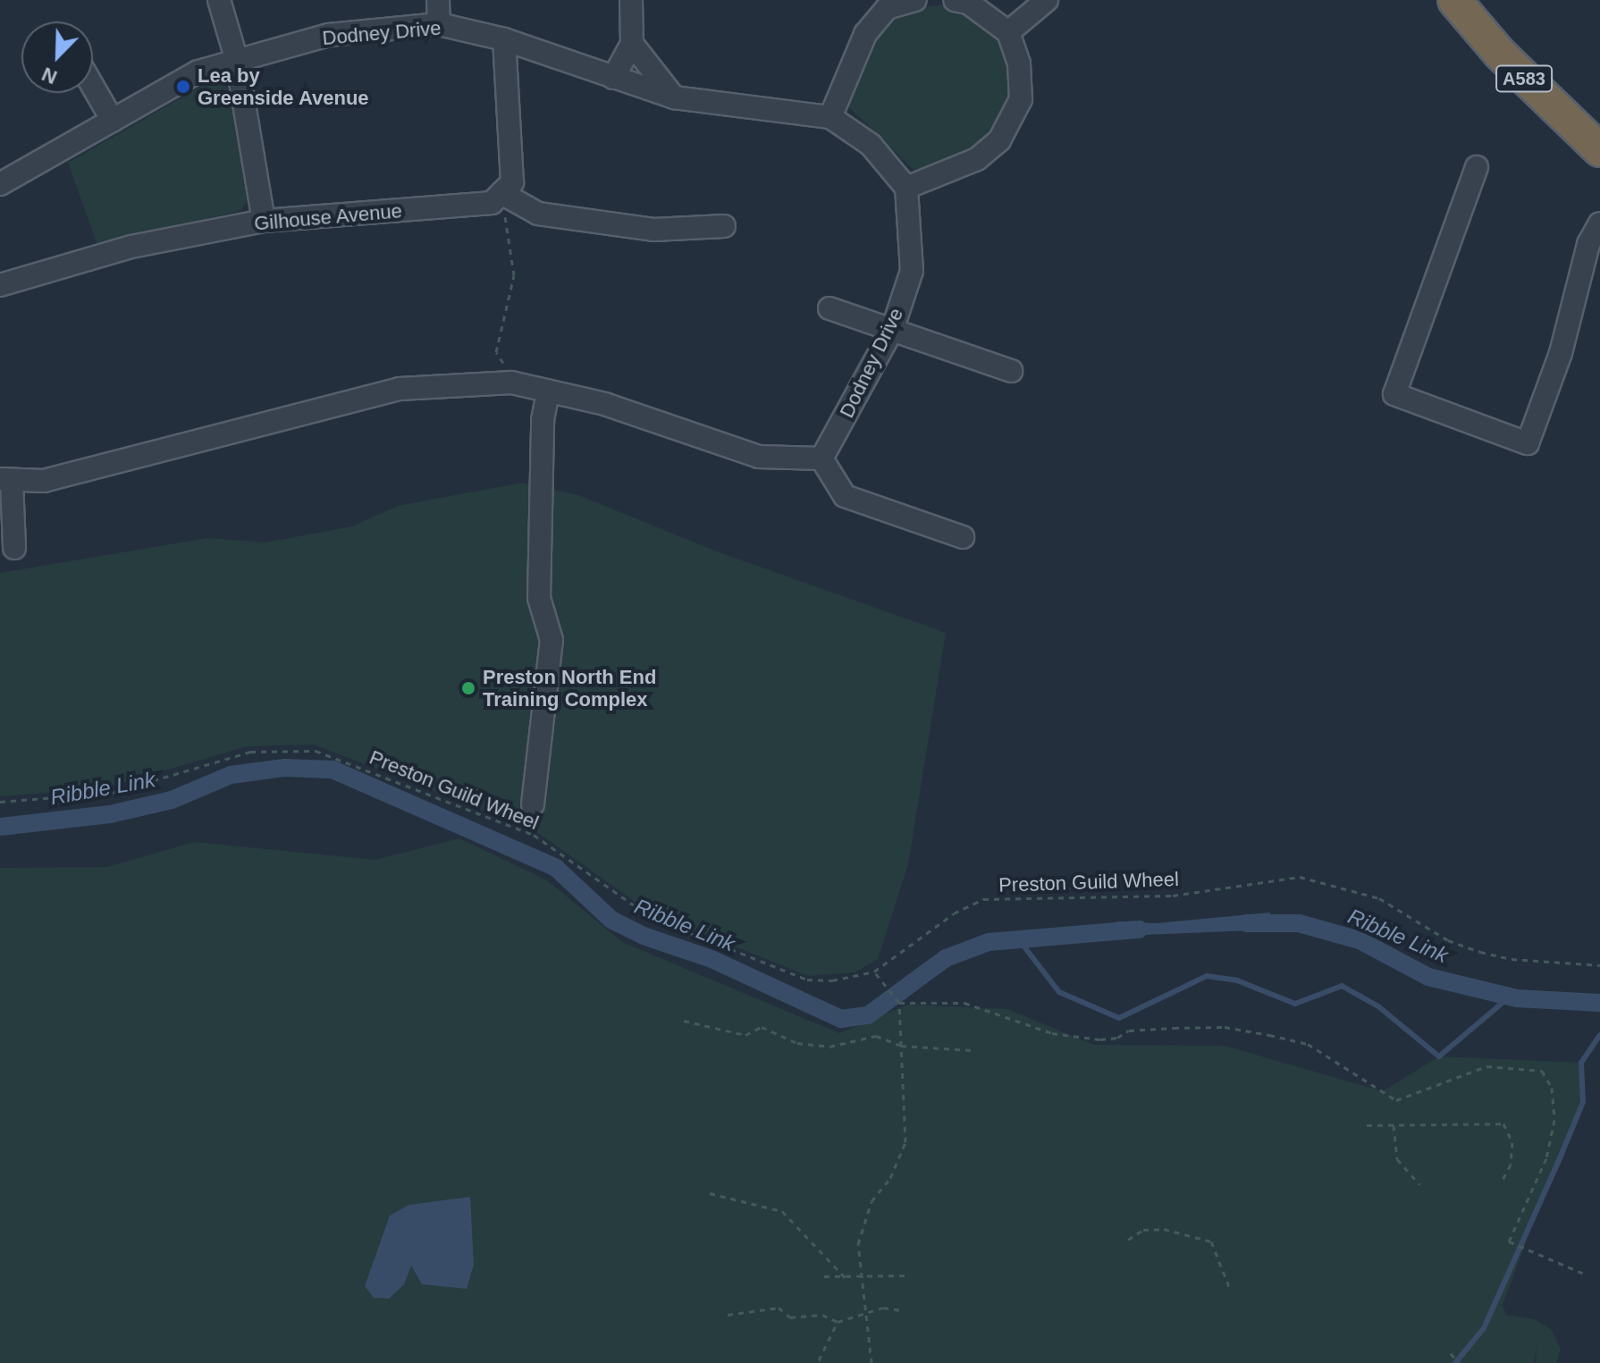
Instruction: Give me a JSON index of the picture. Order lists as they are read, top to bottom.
{
  "streets": {
    "highway": ["A583"],
    "street": ["Dodney Drive", "Gilhouse Avenue"],
    "path": ["Preston Guild Wheel"]
  },
  "water": ["Ribble Link"],
  "places": ["Lea by Greenside Avenue", "Preston North End Training Complex"],
  "north": "bottom left"
}
